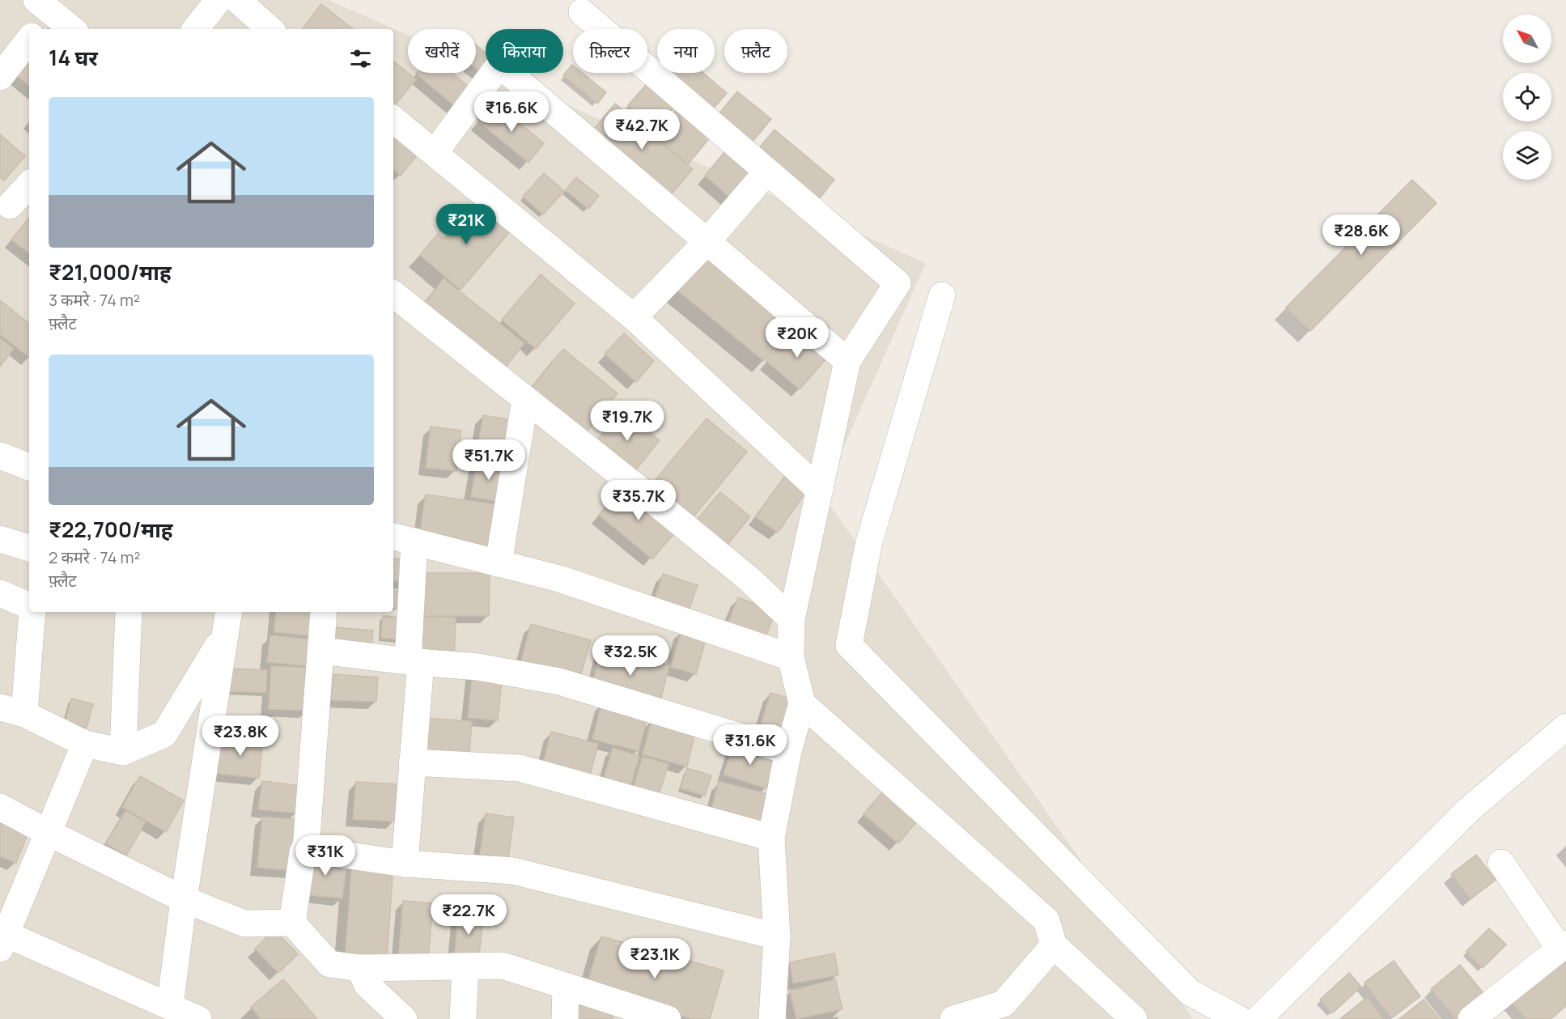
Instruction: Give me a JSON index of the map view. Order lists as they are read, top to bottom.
{
  "north": "top left",
  "page": {
    "chip": [
      "खरीदें",
      "किराया",
      "फ़िल्टर",
      "नया",
      "फ़्लैट"
    ],
    "heading": "14 घर",
    "list": [
      {
        "name": "₹21,000/माह",
        "note": "3 कमरे · 74 m² · फ़्लैट"
      },
      {
        "name": "₹22,700/माह",
        "note": "2 कमरे · 74 m² · फ़्लैट"
      }
    ],
    "price": [
      "₹16.6K",
      "₹42.7K",
      "₹21K",
      "₹28.6K",
      "₹20K",
      "₹19.7K",
      "₹51.7K",
      "₹35.7K",
      "₹32.5K",
      "₹23.8K",
      "₹31.6K",
      "₹31K",
      "₹22.7K",
      "₹23.1K"
    ]
  }
}
